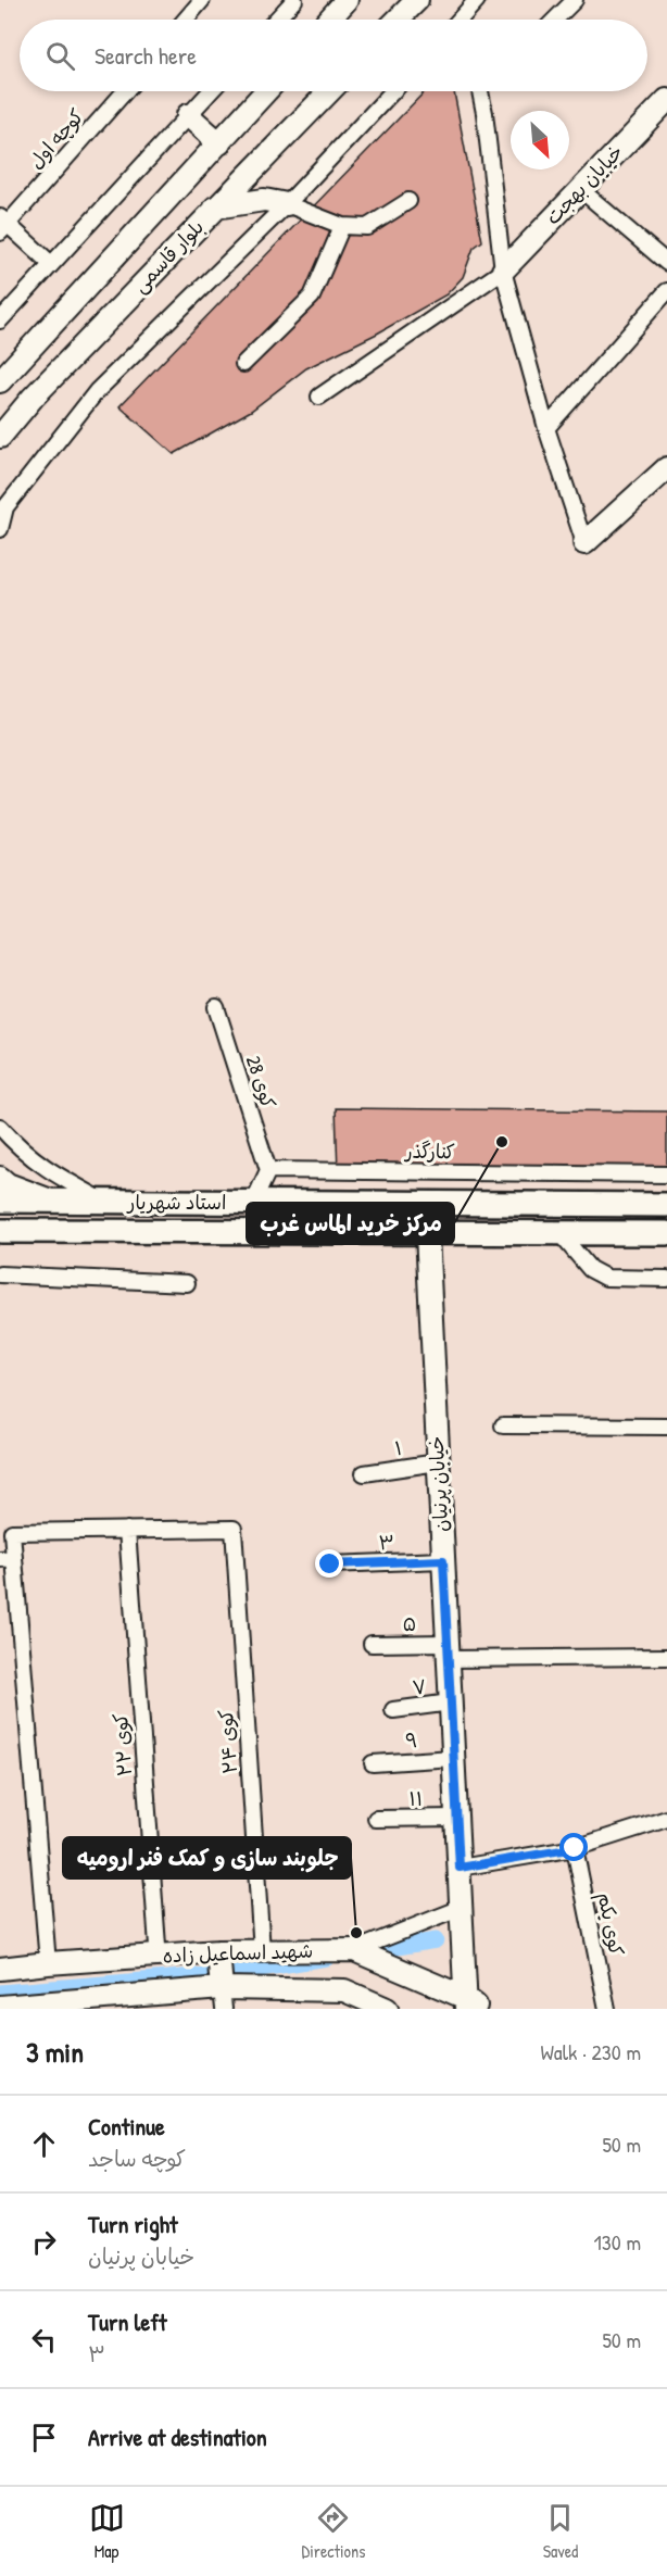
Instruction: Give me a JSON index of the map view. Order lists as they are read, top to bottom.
{
  "streets": {
    "main road": ["استاد شهریار"],
    "street": [
      "کوچه اول",
      "خیابان بهجت",
      "بلوار قاسمی",
      "کوی 28",
      "کنارگذر",
      "۱",
      "خیابان پرنیان",
      "۳",
      "۵",
      "۷",
      "۹",
      "کوی ۲۴",
      "کوی ۲۲",
      "۱۱",
      "کوی یکم",
      "شهید اسماعیل زاده"
    ]
  },
  "crossings": [
    ["کوی 28", "کنارگذر"],
    ["استاد شهریار", "خیابان پرنیان"],
    ["۱", "خیابان پرنیان"],
    ["خیابان پرنیان", "۳"],
    ["خیابان پرنیان", "۵"],
    ["خیابان پرنیان", "۷"],
    ["خیابان پرنیان", "۹"],
    ["خیابان پرنیان", "۱۱"],
    ["خیابان پرنیان", "شهید اسماعیل زاده"],
    ["کوی ۲۴", "کوی ۲۲"],
    ["کوی ۲۴", "شهید اسماعیل زاده"],
    ["کوی ۲۲", "شهید اسماعیل زاده"]
  ],
  "places": ["مرکز خرید الماس غرب", "جلوبند سازی و کمک فنر ارومیه"],
  "north": "bottom right",
  "page": {
    "search": "Search here",
    "heading": ["3 min", "Walk · 230 m"],
    "list": [
      ["Continue", "کوچه ساجد", "50 m"],
      ["Turn right", "خیابان پرنیان", "130 m"],
      ["Turn left", "۳", "50 m"],
      "Arrive at destination"
    ],
    "nav": ["Map", "Directions", "Saved"]
  }
}
